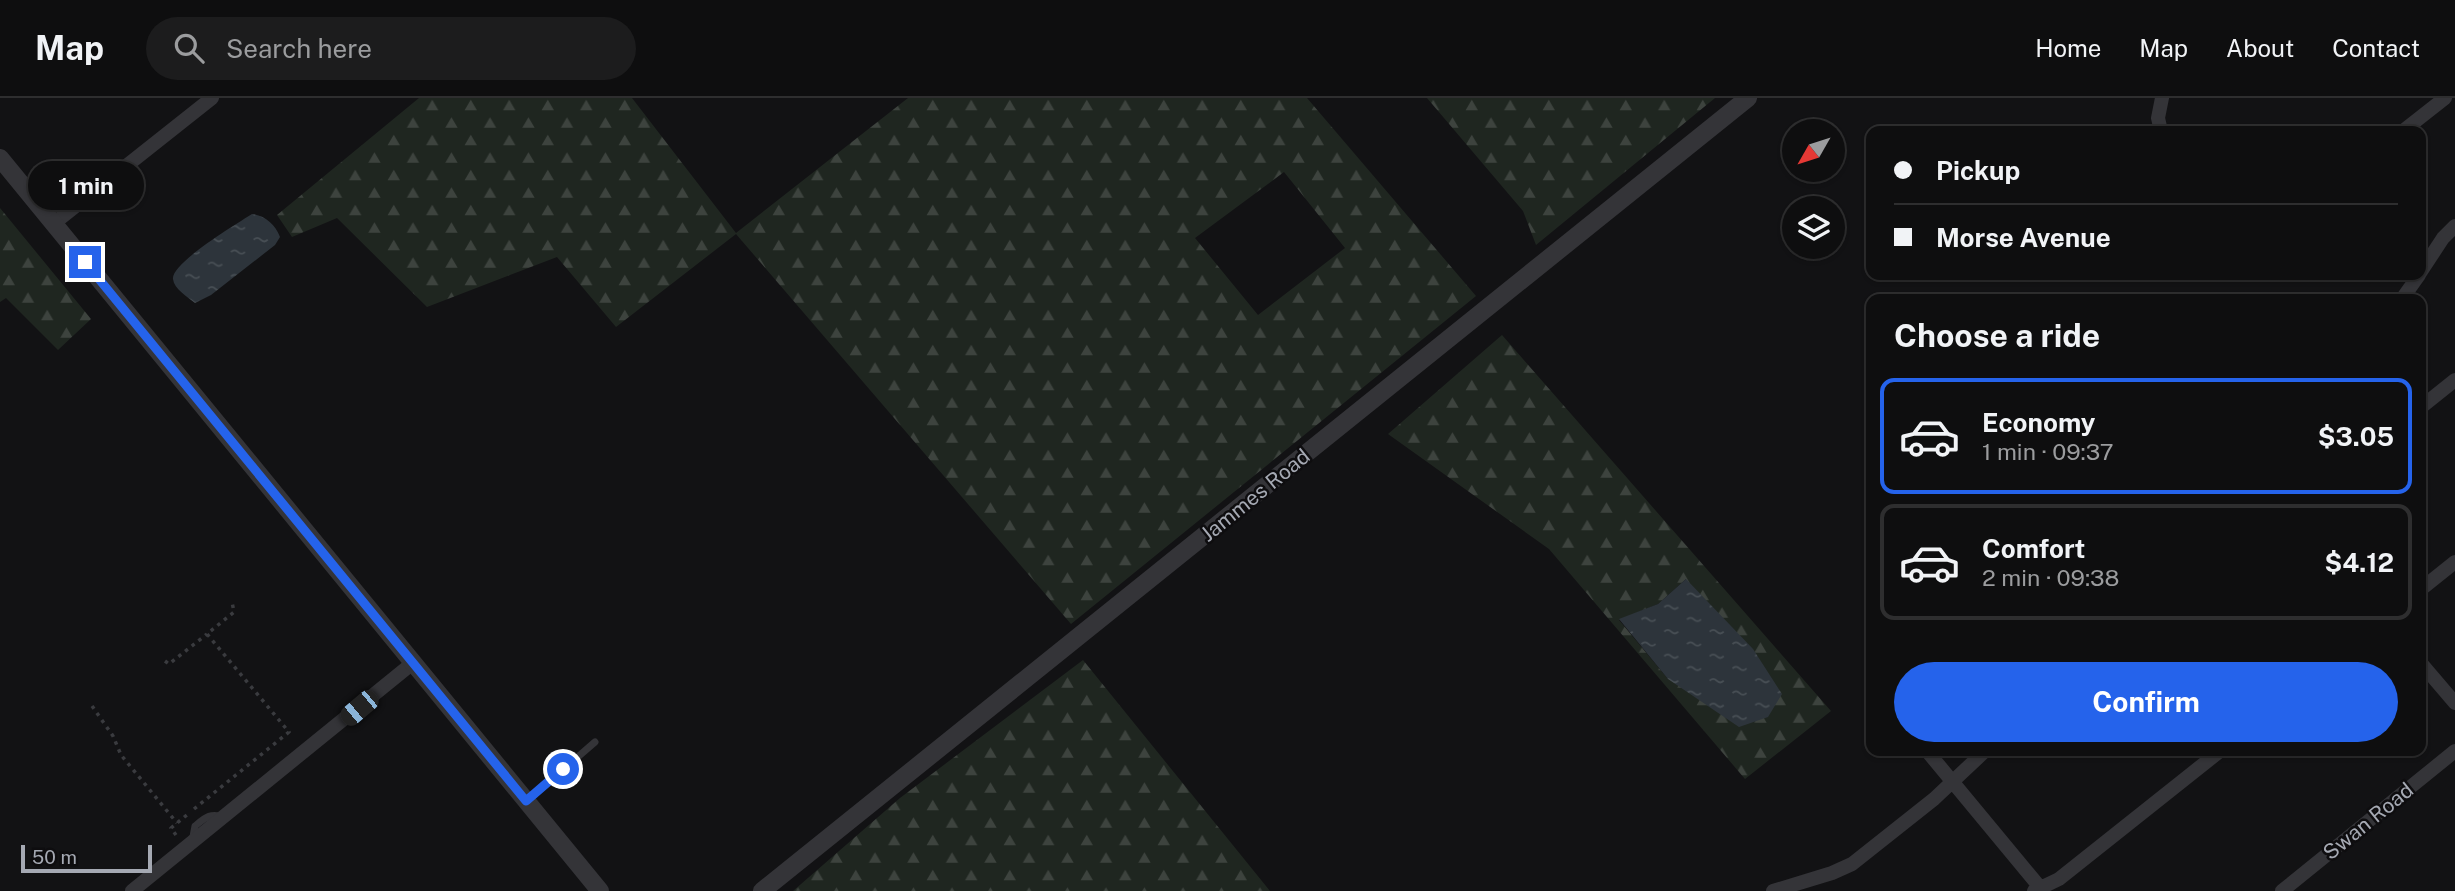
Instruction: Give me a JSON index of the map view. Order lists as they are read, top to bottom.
{
  "streets": {
    "street": ["Jammes Road", "Swan Road"]
  },
  "scale_bar": "50 m",
  "north": "bottom left",
  "page": {
    "header": "Map",
    "search": "Search here",
    "nav": [
      "Home",
      "Map",
      "About",
      "Contact"
    ],
    "banner": ["Pickup", "Morse Avenue"],
    "bubble": "1 min",
    "heading": "Choose a ride",
    "list": [
      {
        "name": "Economy",
        "note": "1 min · 09:37",
        "value": "$3.05"
      },
      {
        "name": "Comfort",
        "note": "2 min · 09:38",
        "value": "$4.12"
      }
    ],
    "buttons": "Confirm",
    "scale": "50 m"
  }
}
